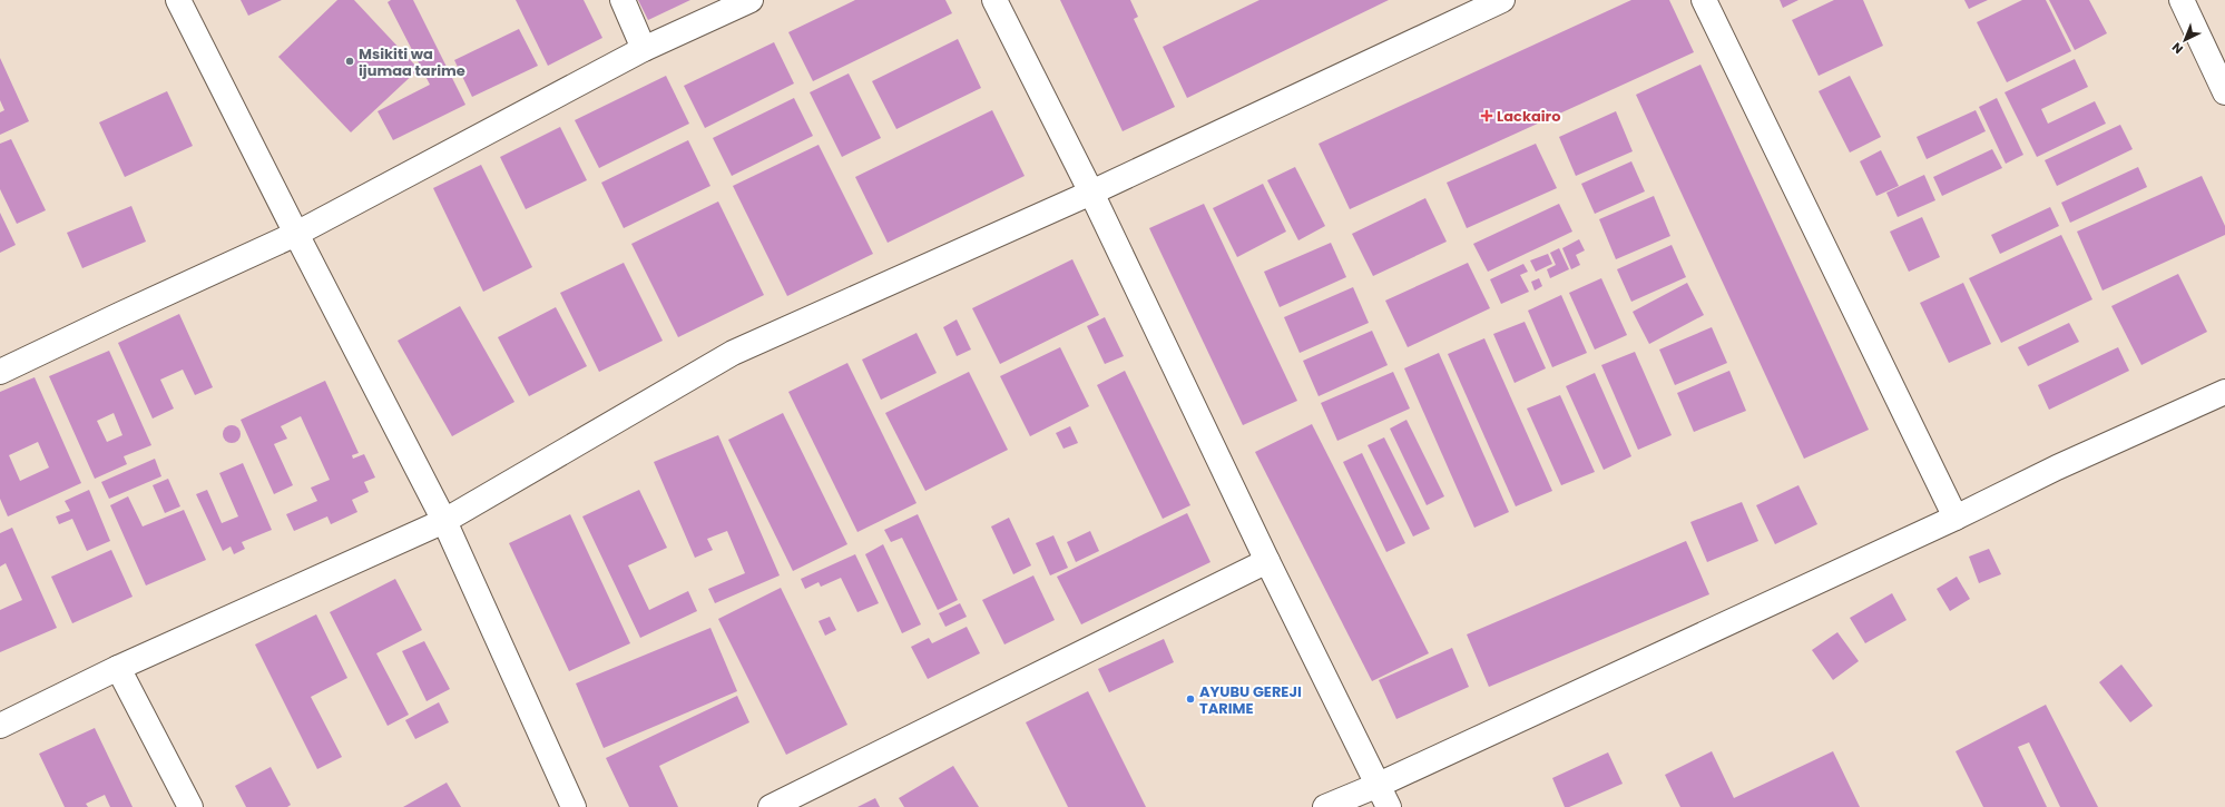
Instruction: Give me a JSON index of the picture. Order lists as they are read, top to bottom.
{
  "places": {
    "other": ["Msikiti wa ijumaa tarime", "AYUBU GEREJI TARIME"],
    "health": ["Lackairo"]
  },
  "north": "bottom left"
}
